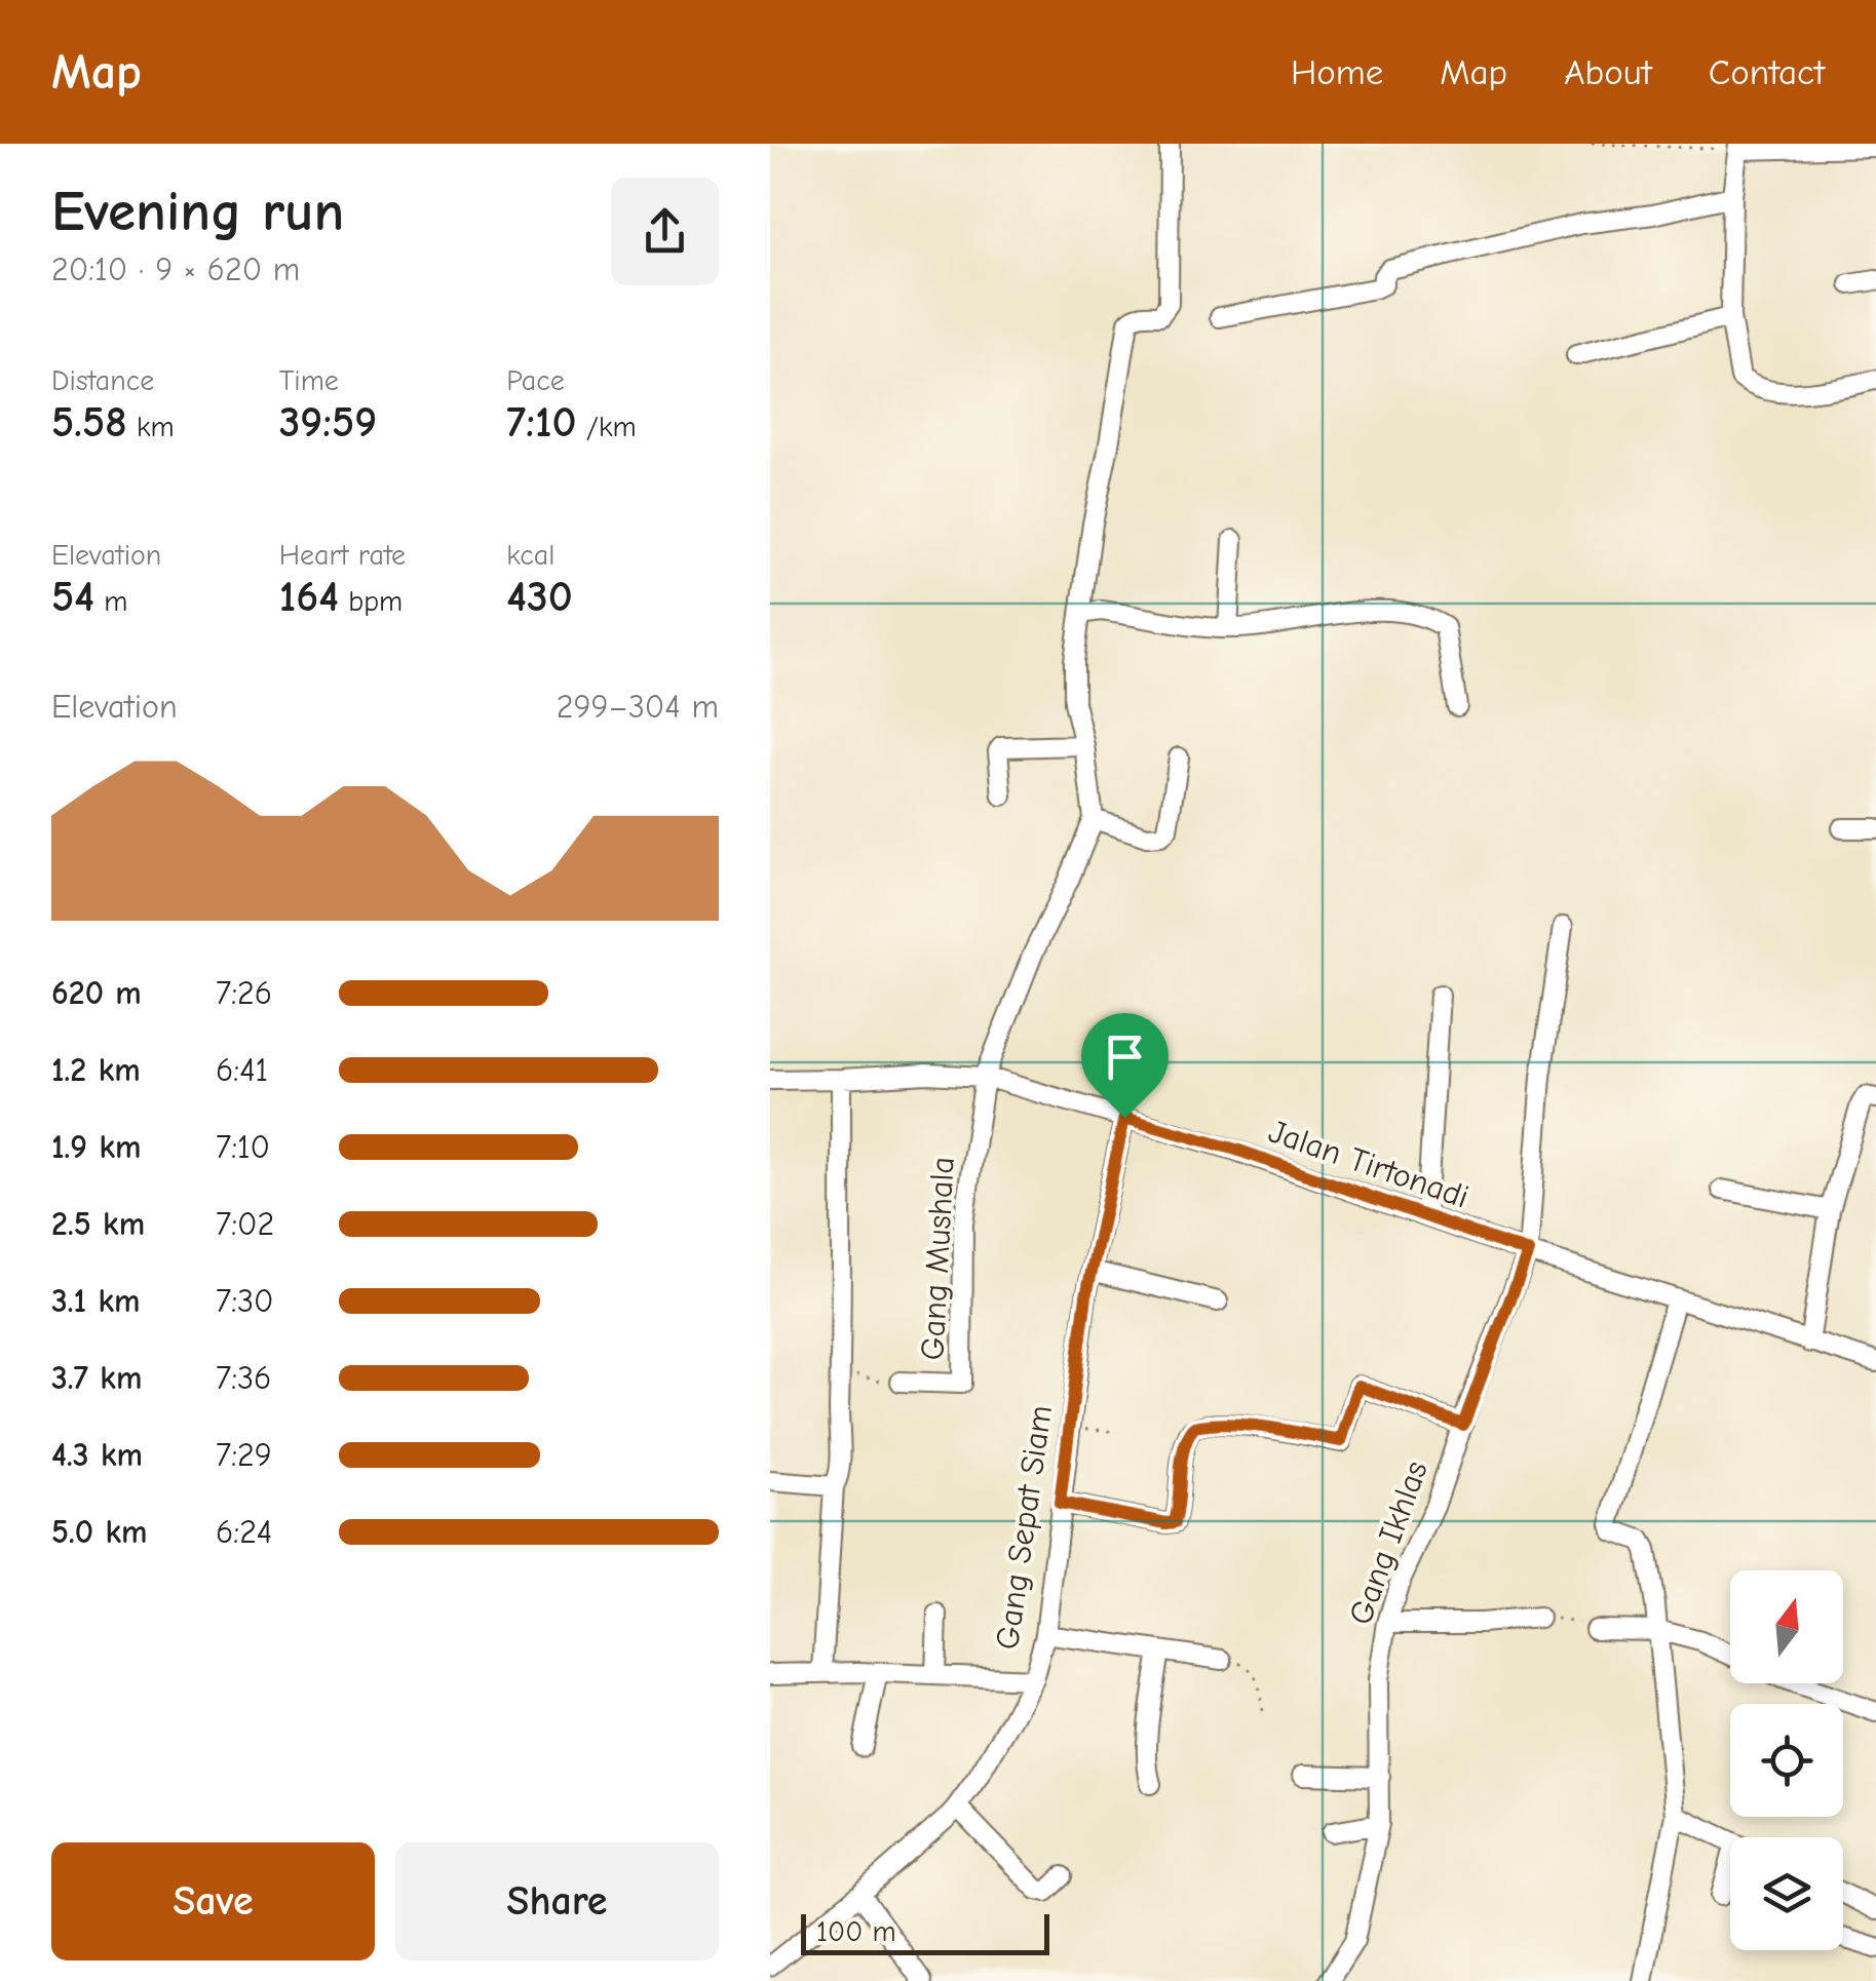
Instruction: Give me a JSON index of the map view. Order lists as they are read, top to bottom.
{
  "streets": {
    "street": [
      "Jalan Tirtonadi",
      "Gang Mushala",
      "Gang Sepat Siam",
      "Gang Ikhlas"
    ]
  },
  "crossings": [
    ["Jalan Tirtonadi", "Gang Mushala"],
    ["Jalan Tirtonadi", "Gang Sepat Siam"],
    ["Jalan Tirtonadi", "Gang Ikhlas"]
  ],
  "scale_bar": "100 m",
  "north": "top",
  "page": {
    "header": "Map",
    "nav": [
      "Home",
      "Map",
      "About",
      "Contact"
    ],
    "heading": ["Evening run", "20:10 · 9 × 620 m"],
    "stats": [
      ["Distance", "5.58 km"],
      ["Time", "39:59"],
      ["Pace", "7:10 /km"],
      ["Elevation", "54 m"],
      ["Heart rate", "164 bpm"],
      ["kcal", "430"]
    ],
    "chart": ["Elevation", "299–304 m"],
    "list": [
      {
        "name": "620 m",
        "note": "7:26"
      },
      {
        "name": "1.2 km",
        "note": "6:41"
      },
      {
        "name": "1.9 km",
        "note": "7:10"
      },
      {
        "name": "2.5 km",
        "note": "7:02"
      },
      {
        "name": "3.1 km",
        "note": "7:30"
      },
      {
        "name": "3.7 km",
        "note": "7:36"
      },
      {
        "name": "4.3 km",
        "note": "7:29"
      },
      {
        "name": "5.0 km",
        "note": "6:24"
      }
    ],
    "buttons": ["Save", "Share"],
    "scale": "100 m"
  }
}
